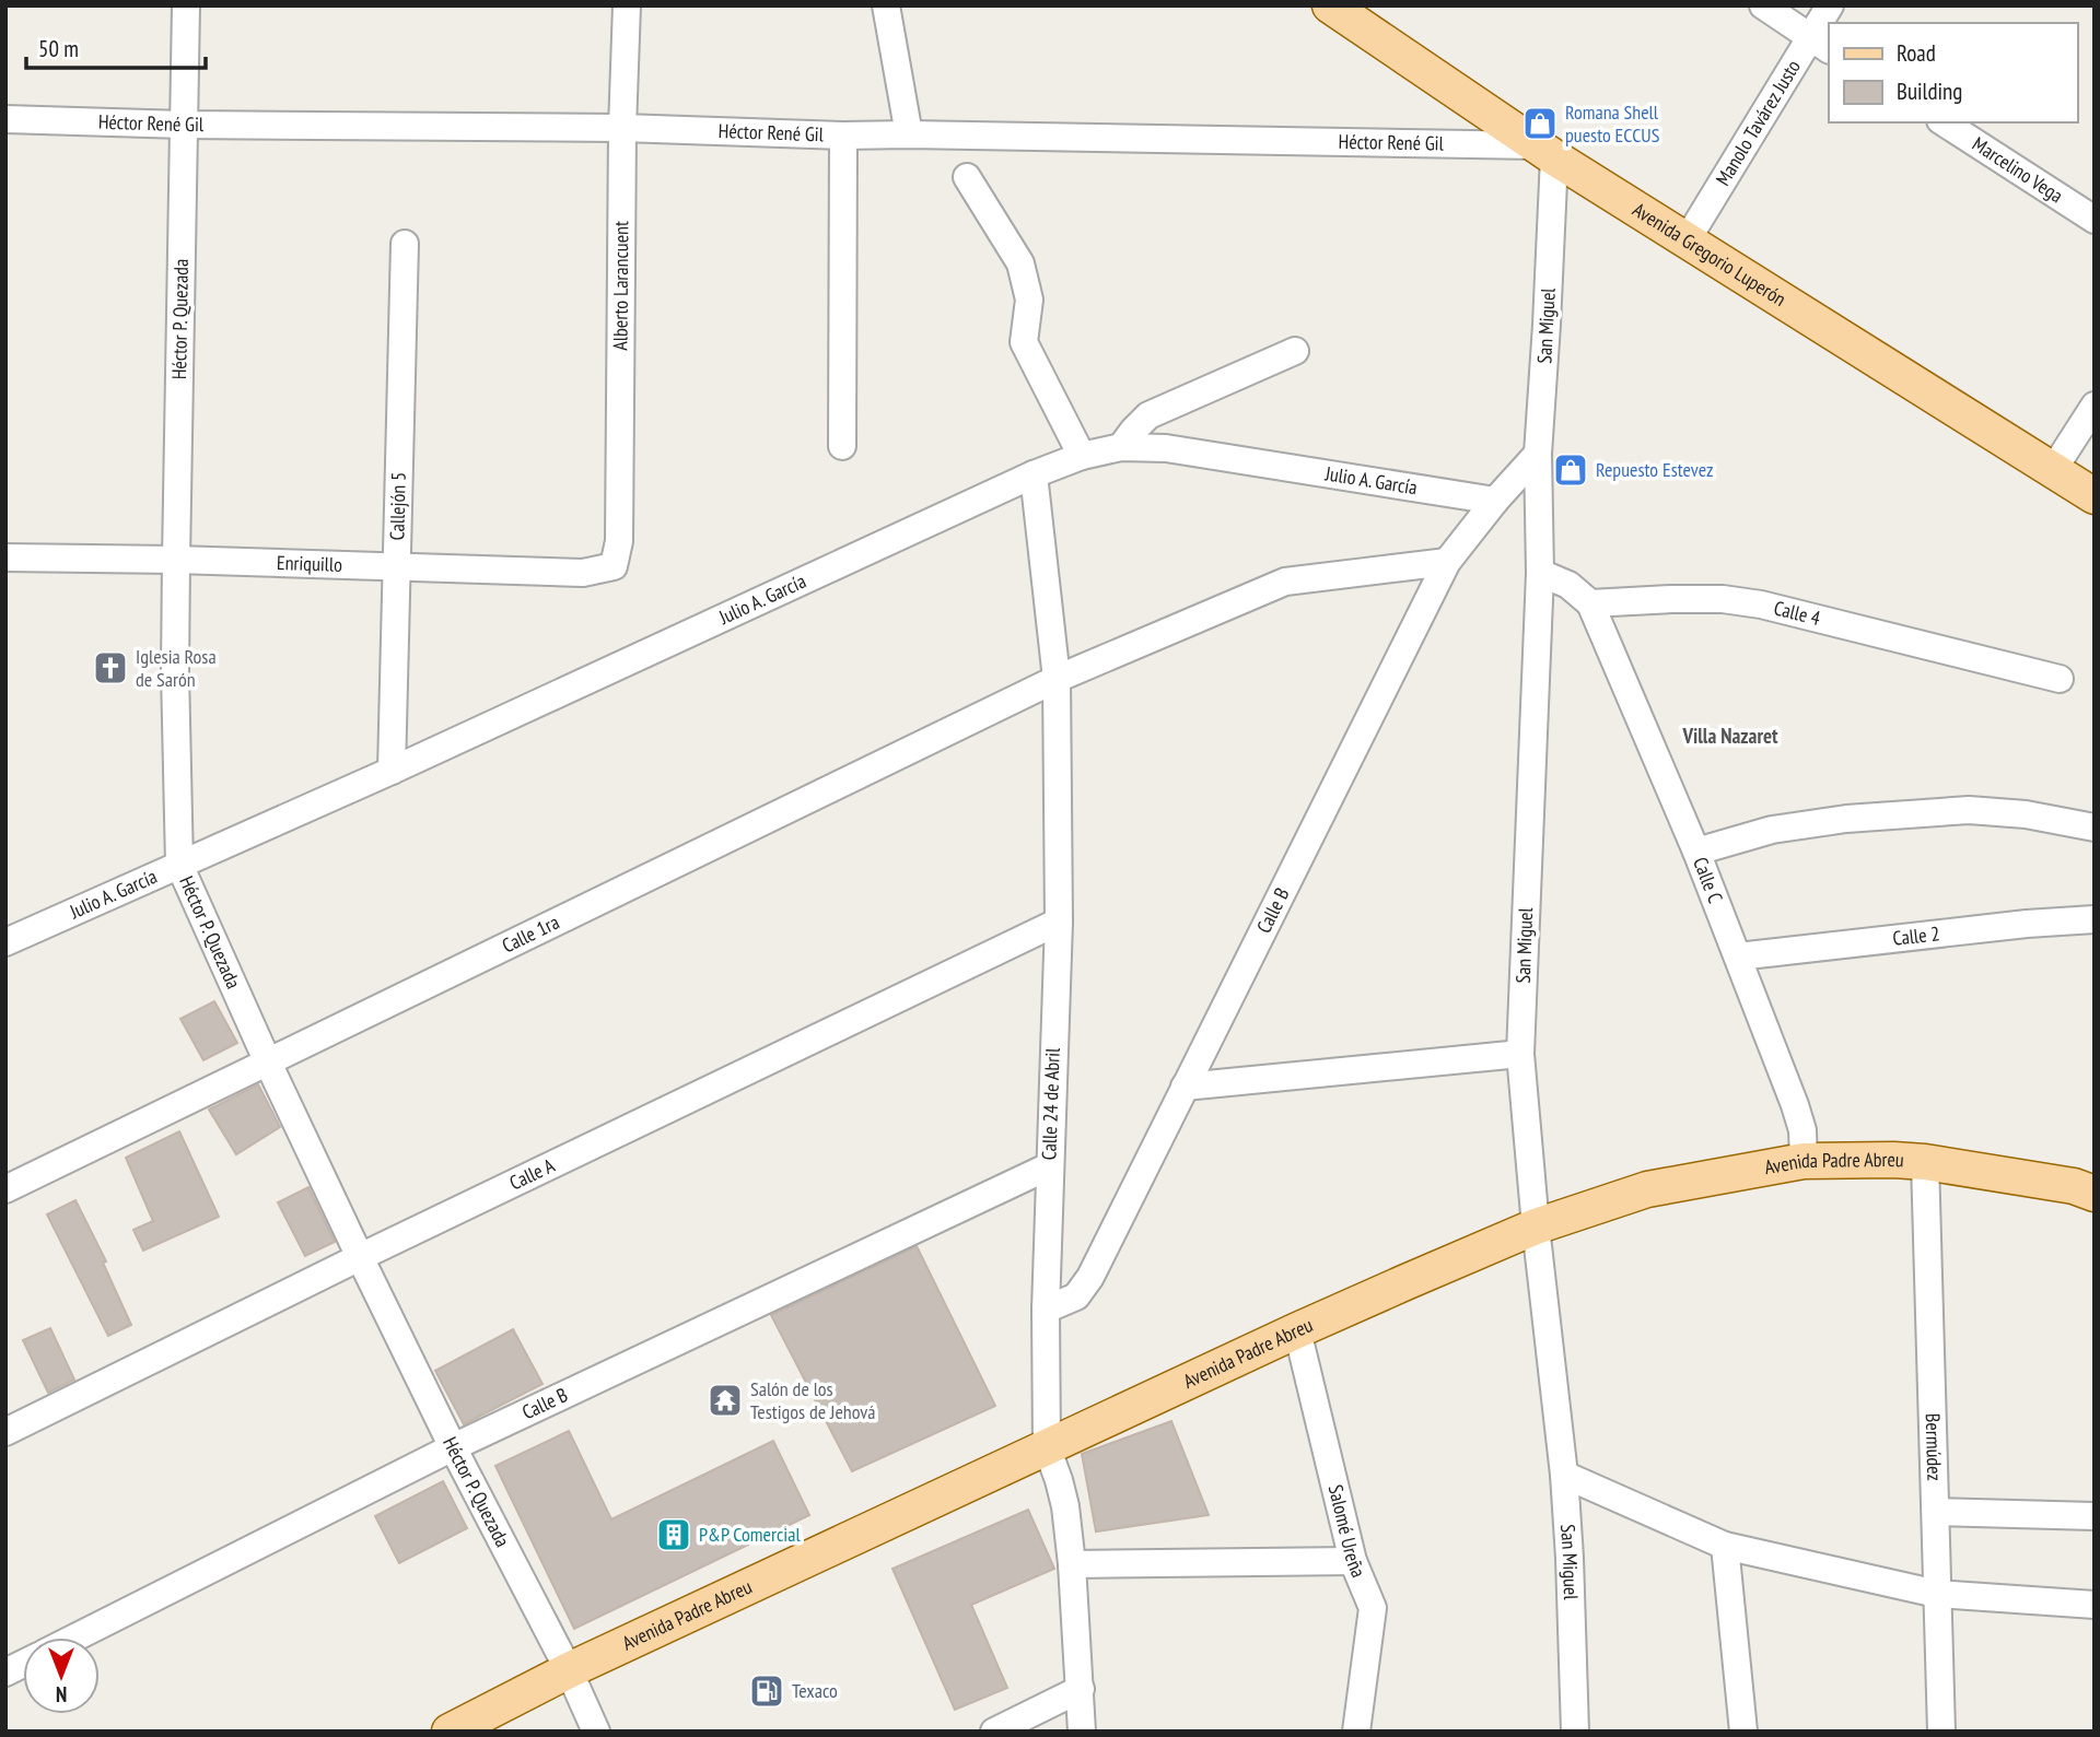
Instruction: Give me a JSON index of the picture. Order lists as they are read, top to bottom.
{
  "streets": {
    "main road": ["Avenida Gregorio Luperón", "Avenida Padre Abreu"],
    "street": [
      "Manolo Tavárez Justo",
      "Héctor René Gil",
      "Marcelino Vega",
      "Alberto Larancuent",
      "Héctor P. Quezada",
      "San Miguel",
      "Julio A. García",
      "Callejón 5",
      "Enriquillo",
      "Calle 4",
      "Calle C",
      "Calle B",
      "Calle 1ra",
      "Calle 2",
      "Calle 24 de Abril",
      "Calle A",
      "Bermúdez",
      "Salomé Ureña"
    ]
  },
  "crossings": [
    ["Manolo Tavárez Justo", "Avenida Gregorio Luperón"],
    ["Héctor René Gil", "Avenida Gregorio Luperón"],
    ["Héctor René Gil", "Alberto Larancuent"],
    ["Héctor René Gil", "Héctor P. Quezada"],
    ["Héctor René Gil", "San Miguel"],
    ["Avenida Gregorio Luperón", "San Miguel"],
    ["Alberto Larancuent", "Enriquillo"],
    ["Héctor P. Quezada", "Julio A. García"],
    ["Héctor P. Quezada", "Enriquillo"],
    ["Héctor P. Quezada", "Calle B"],
    ["Héctor P. Quezada", "Calle 1ra"],
    ["Héctor P. Quezada", "Avenida Padre Abreu"],
    ["Héctor P. Quezada", "Calle A"],
    ["San Miguel", "Avenida Padre Abreu"],
    ["Julio A. García", "Callejón 5"],
    ["Julio A. García", "Calle B"],
    ["Julio A. García", "Calle 24 de Abril"],
    ["Callejón 5", "Enriquillo"],
    ["Calle 4", "Calle C"],
    ["Calle C", "Calle 2"],
    ["Calle C", "Avenida Padre Abreu"],
    ["Calle B", "Calle 1ra"],
    ["Calle B", "Calle 24 de Abril"],
    ["Calle 1ra", "Calle 24 de Abril"],
    ["Calle 24 de Abril", "Avenida Padre Abreu"],
    ["Calle 24 de Abril", "Calle A"],
    ["Avenida Padre Abreu", "Bermúdez"],
    ["Avenida Padre Abreu", "Salomé Ureña"]
  ],
  "districts": ["Villa Nazaret"],
  "places": {
    "shop": ["Romana Shell puesto ECCUS", "Repuesto Estevez"],
    "church": ["Iglesia Rosa de Sarón"],
    "temple": ["Salón de los Testigos de Jehová"],
    "building": ["P&P Comercial"],
    "fuel station": ["Texaco"]
  },
  "legend": ["Road", "Building"],
  "scale_bar": "50 m",
  "north": "bottom"
}
